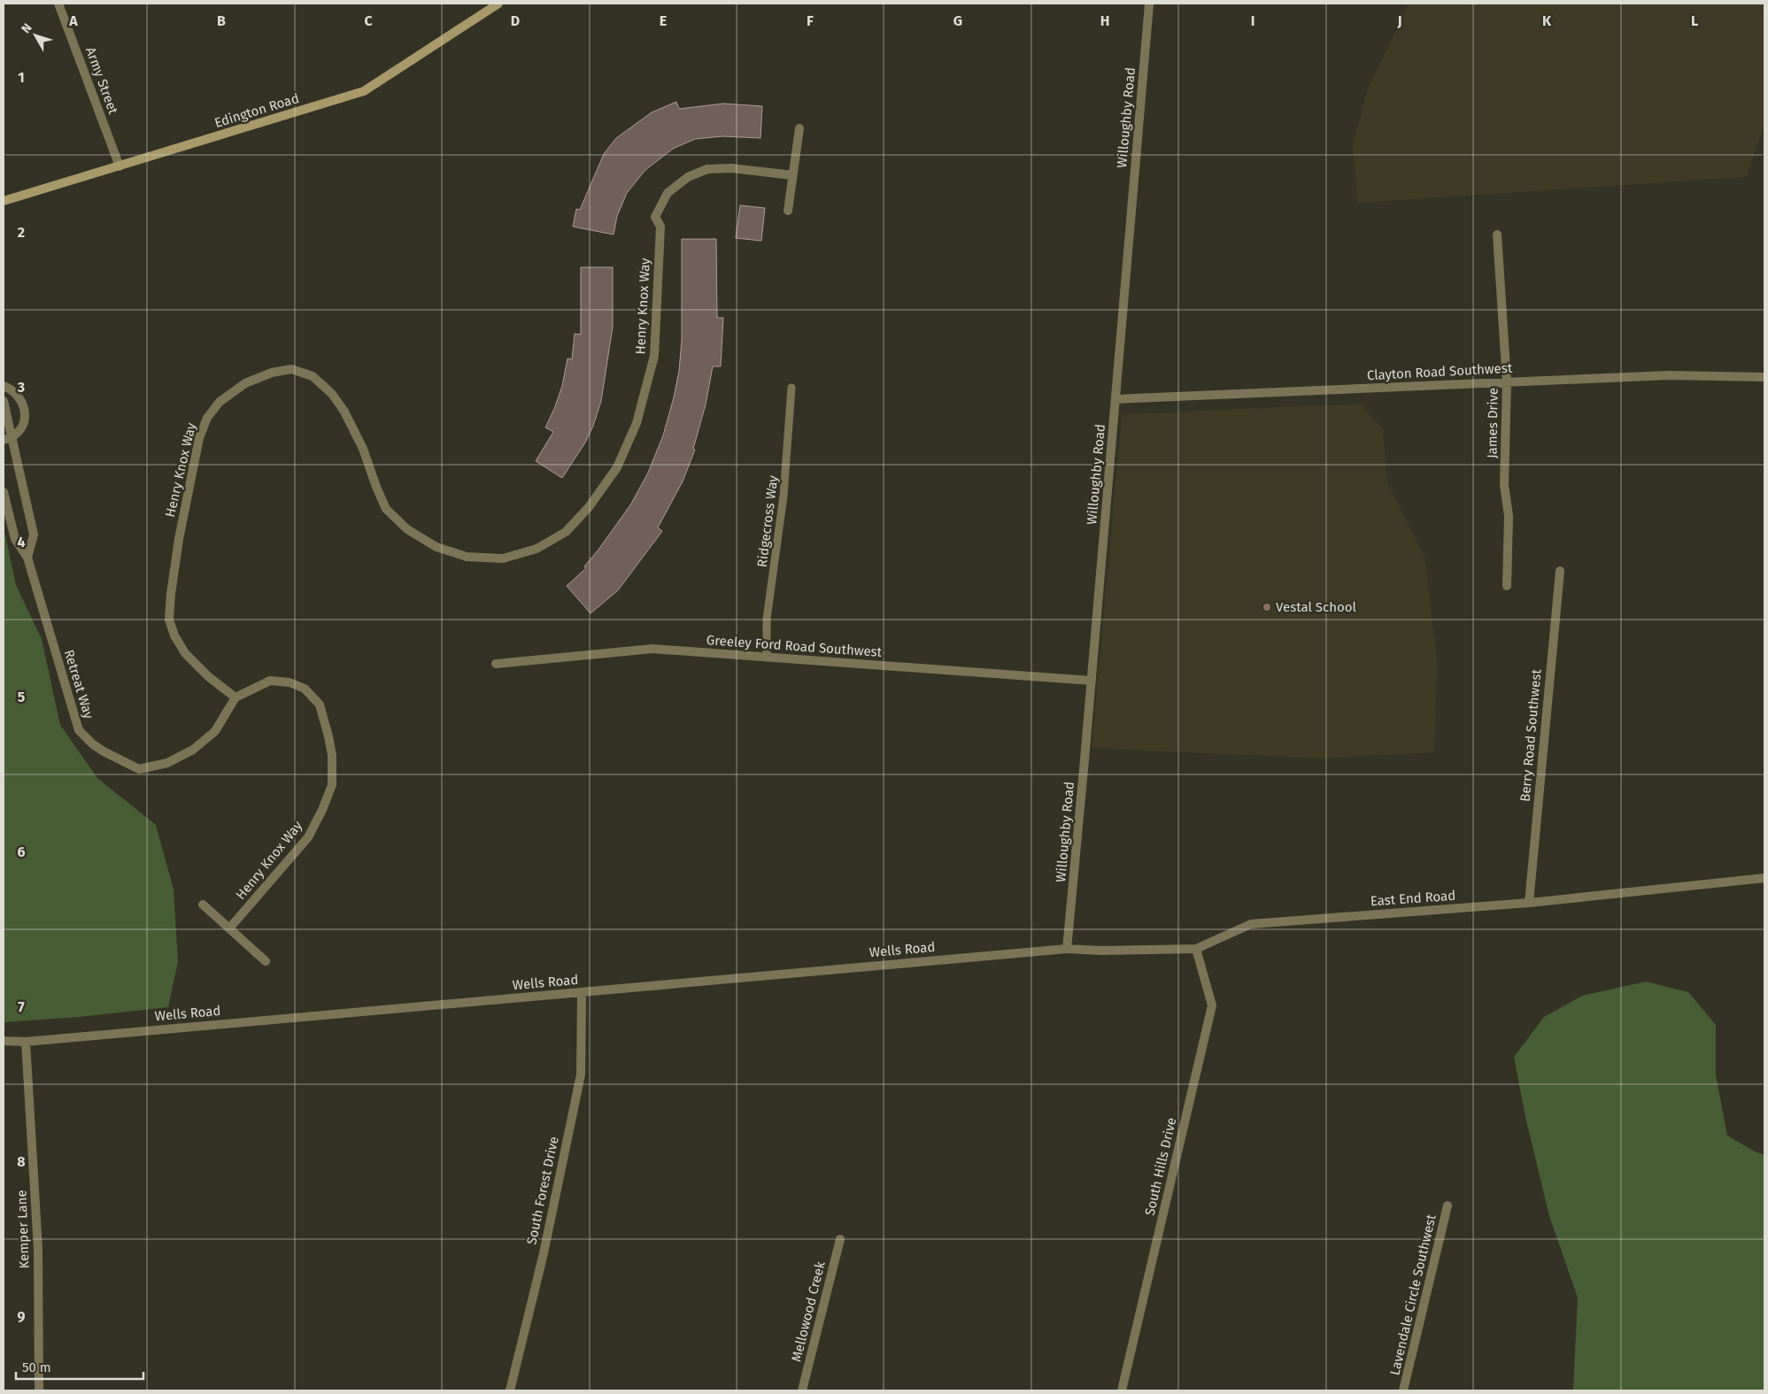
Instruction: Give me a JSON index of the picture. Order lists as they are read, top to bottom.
{
  "streets": {
    "street": [
      "Army Street",
      "Edington Road",
      "Willoughby Road",
      "Henry Knox Way",
      "Clayton Road Southwest",
      "James Drive",
      "Greeley Ford Road Southwest",
      "Retreat Way",
      "Berry Road Southwest",
      "East End Road",
      "Wells Road",
      "South Hills Drive",
      "South Forest Drive",
      "Kemper Lane",
      "Lavendale Circle Southwest",
      "Mellowood Creek"
    ],
    "lane": ["Ridgecross Way"]
  },
  "crossings": [
    ["Army Street", "Edington Road"],
    ["Willoughby Road", "Clayton Road Southwest"],
    ["Willoughby Road", "Greeley Ford Road Southwest"],
    ["Willoughby Road", "East End Road"],
    ["Willoughby Road", "Wells Road"],
    ["Henry Knox Way", "Retreat Way"],
    ["Clayton Road Southwest", "James Drive"],
    ["Ridgecross Way", "Greeley Ford Road Southwest"],
    ["Berry Road Southwest", "East End Road"],
    ["East End Road", "Wells Road"],
    ["East End Road", "South Hills Drive"],
    ["Wells Road", "South Forest Drive"],
    ["Wells Road", "Kemper Lane"]
  ],
  "places": ["Vestal School"],
  "scale_bar": "50 m",
  "north": "top left",
  "grid": {
    "columns": [
      "A",
      "B",
      "C",
      "D",
      "E",
      "F",
      "G",
      "H",
      "I",
      "J",
      "K",
      "L"
    ],
    "rows": [
      "1",
      "2",
      "3",
      "4",
      "5",
      "6",
      "7",
      "8",
      "9"
    ]
  }
}
